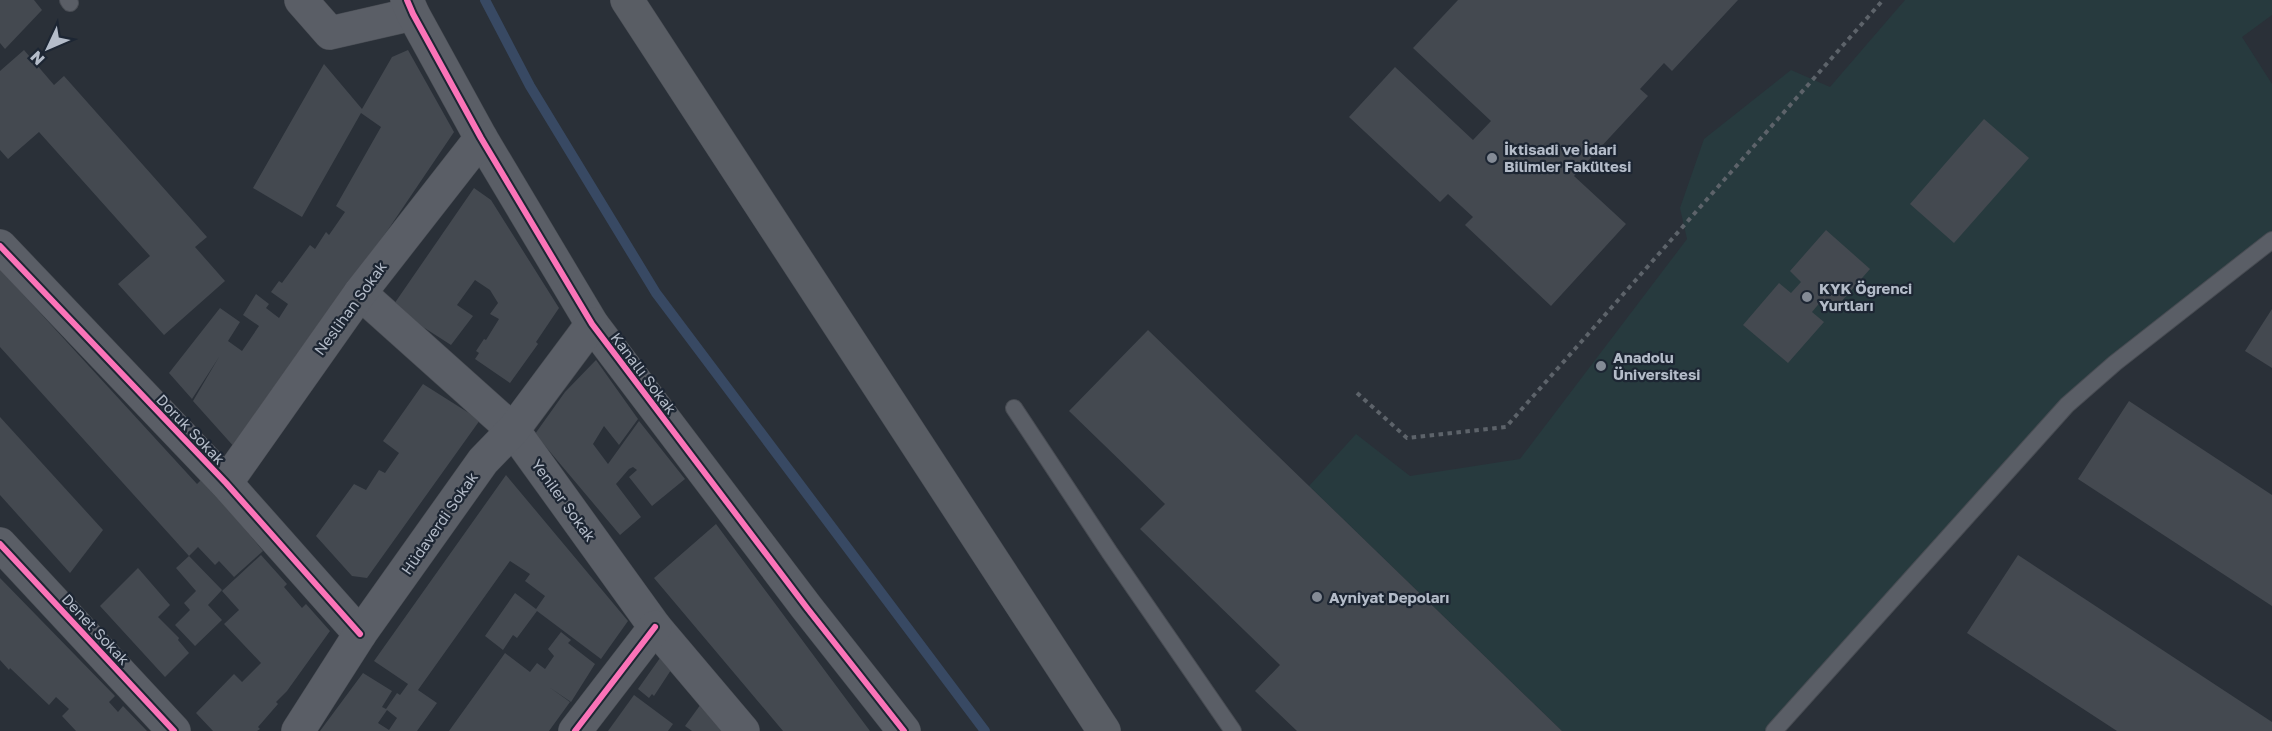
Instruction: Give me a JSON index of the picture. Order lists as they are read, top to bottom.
{
  "streets": {
    "street": [
      "Neslihan Sokak",
      "Kanallı Sokak",
      "Doruk Sokak",
      "Yeniler Sokak",
      "Hüdaverdi Sokak",
      "Denet Sokak"
    ]
  },
  "crossings": [
    ["Neslihan Sokak", "Kanallı Sokak"],
    ["Neslihan Sokak", "Doruk Sokak"],
    ["Neslihan Sokak", "Yeniler Sokak"],
    ["Kanallı Sokak", "Hüdaverdi Sokak"],
    ["Doruk Sokak", "Hüdaverdi Sokak"],
    ["Yeniler Sokak", "Hüdaverdi Sokak"]
  ],
  "places": [
    "İktisadi ve İdari Bilimler Fakültesi",
    "KYK Öğrenci Yurtları",
    "Anadolu Üniversitesi",
    "Ayniyat Depoları"
  ],
  "north": "bottom left"
}
